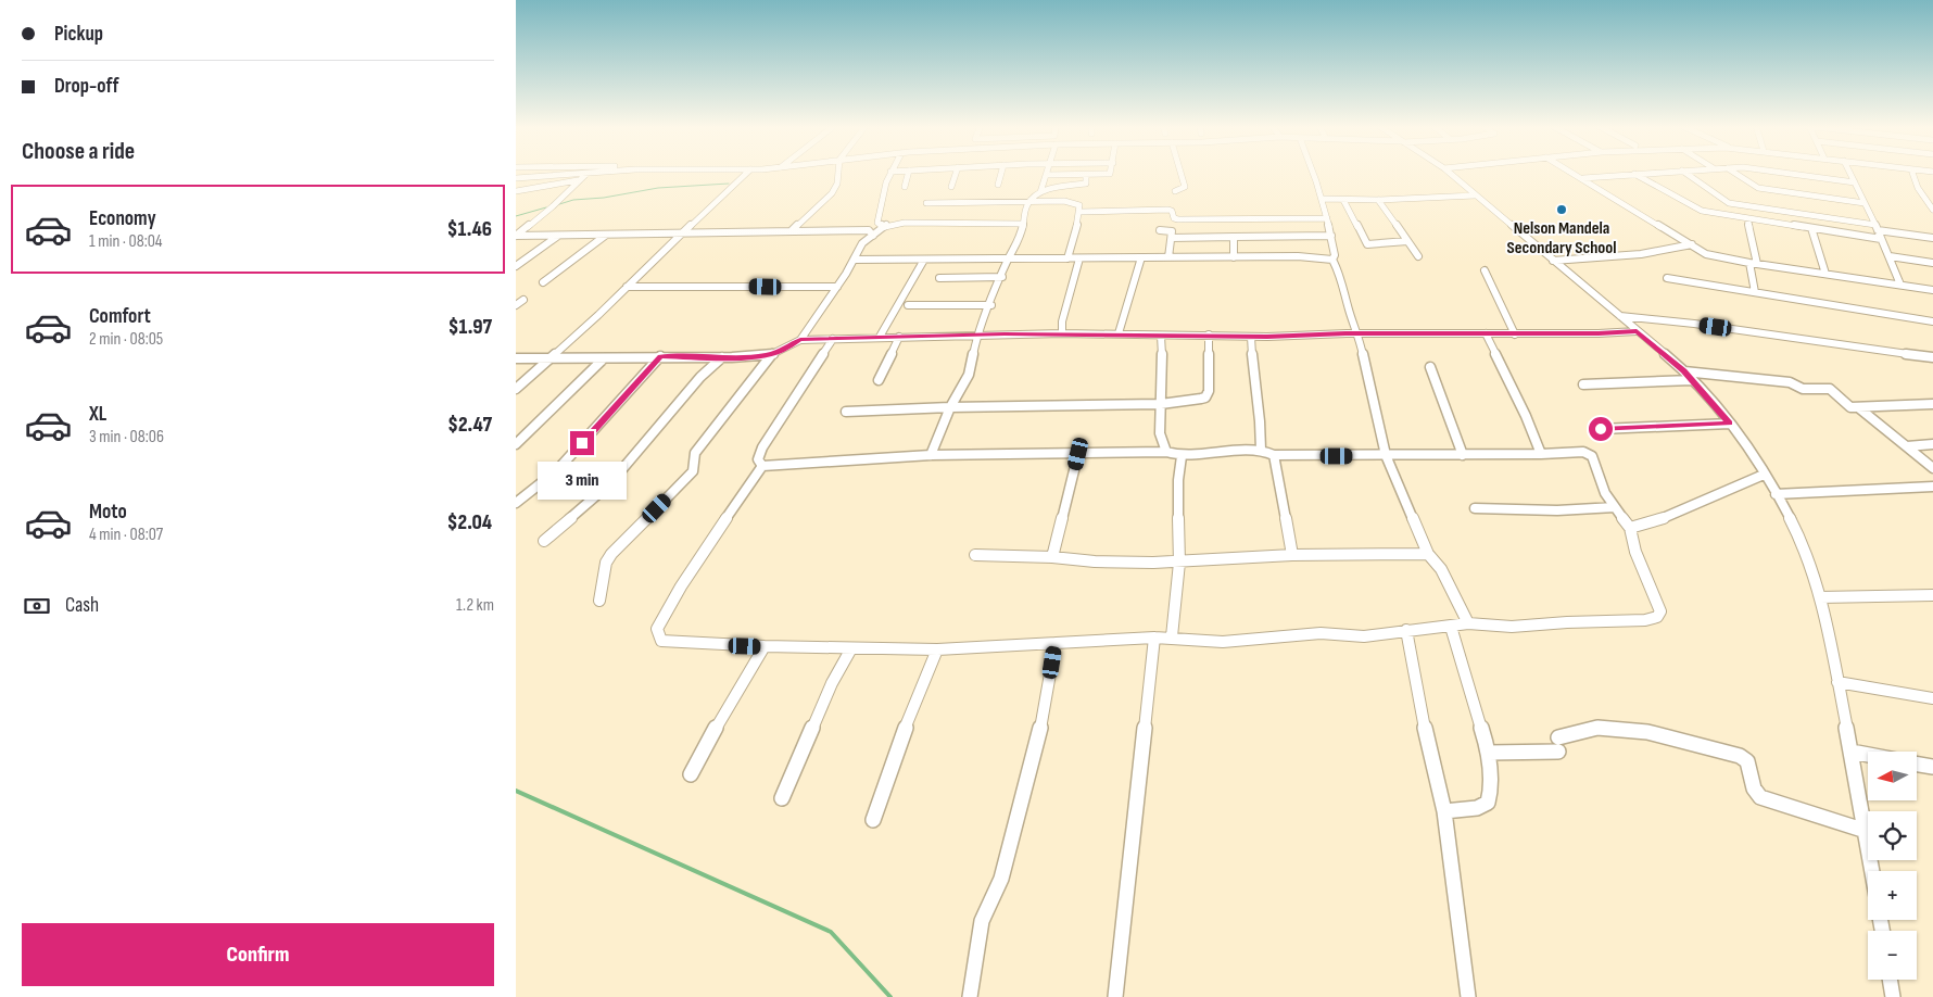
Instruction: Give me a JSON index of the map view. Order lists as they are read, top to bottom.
{
  "places": ["Nelson Mandela Secondary School"],
  "north": "left",
  "page": {
    "banner": ["Pickup", "Drop-off"],
    "heading": "Choose a ride",
    "list": [
      {
        "name": "Economy",
        "note": "1 min · 08:04",
        "value": "$1.46"
      },
      {
        "name": "Comfort",
        "note": "2 min · 08:05",
        "value": "$1.97"
      },
      {
        "name": "XL",
        "note": "3 min · 08:06",
        "value": "$2.47"
      },
      {
        "name": "Moto",
        "note": "4 min · 08:07",
        "value": "$2.04"
      }
    ],
    "bubble": "3 min",
    "pay": ["Cash", "1.2 km"],
    "map_buttons": ["+", "−"],
    "buttons": "Confirm"
  }
}
